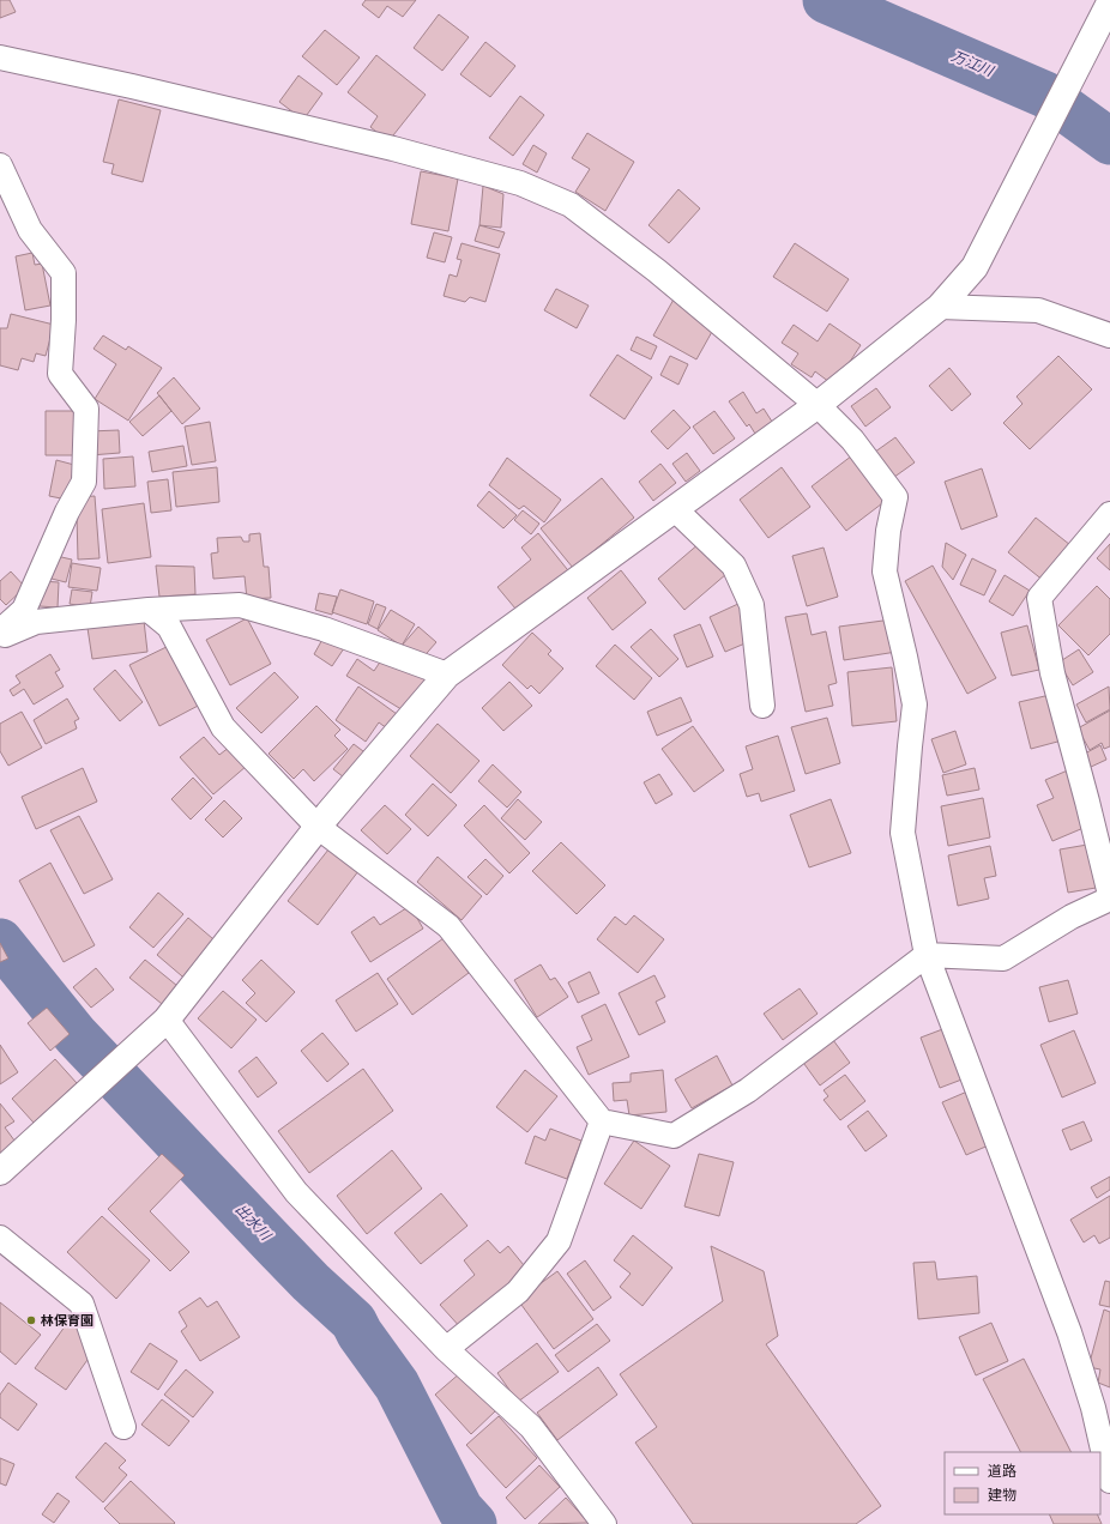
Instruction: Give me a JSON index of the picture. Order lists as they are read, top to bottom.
{
  "water": ["万江川", "出水川"],
  "places": ["林保育園"],
  "legend": ["道路", "建物"]
}
